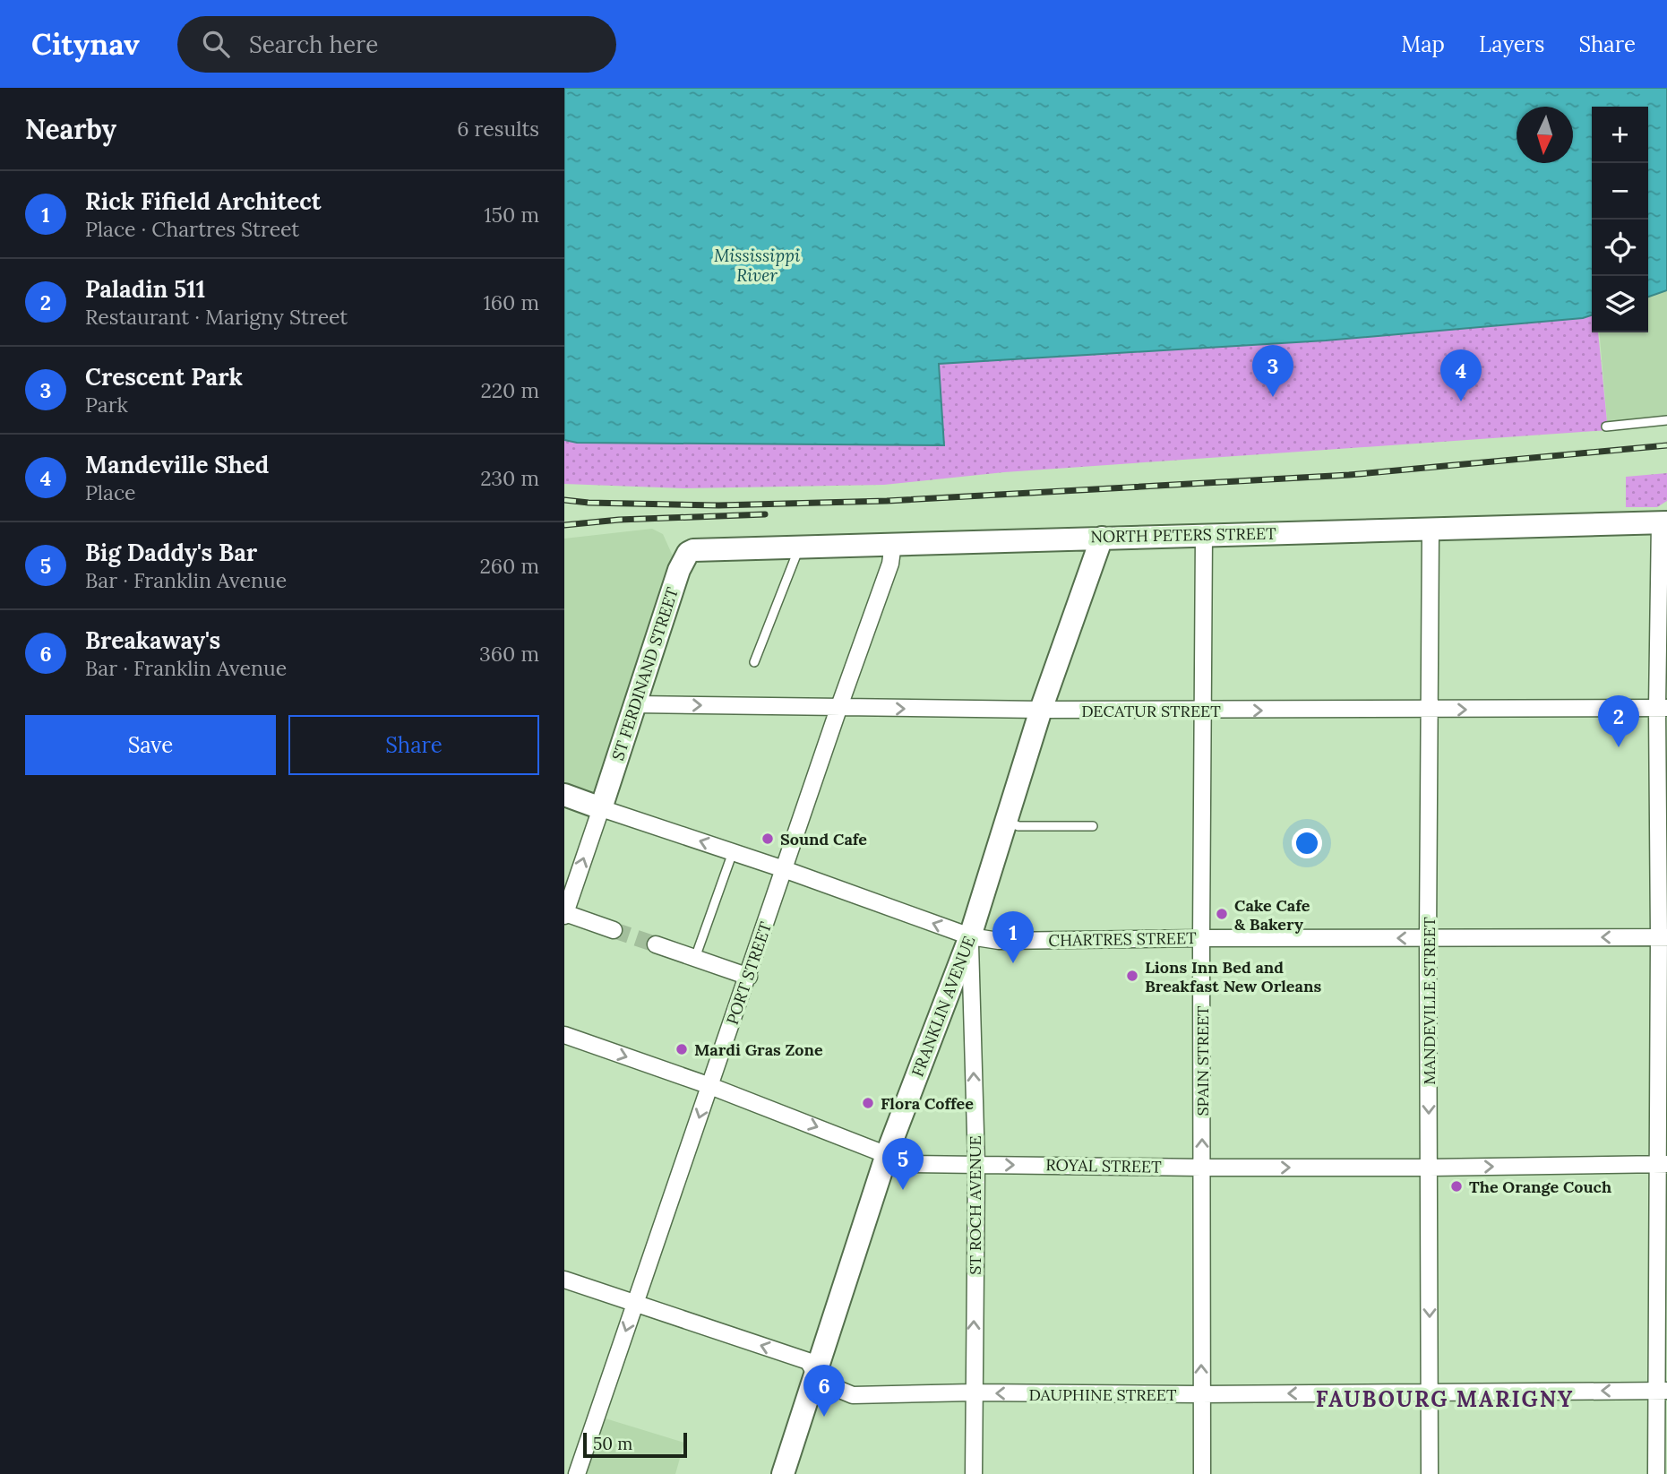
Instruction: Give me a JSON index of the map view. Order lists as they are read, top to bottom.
{
  "streets": {
    "street": [
      "NORTH PETERS STREET",
      "ST FERDINAND STREET",
      "DECATUR STREET",
      "CHARTRES STREET",
      "PORT STREET",
      "MANDEVILLE STREET",
      "FRANKLIN AVENUE",
      "SPAIN STREET",
      "ROYAL STREET",
      "ST ROCH AVENUE",
      "DAUPHINE STREET"
    ]
  },
  "crossings": [
    ["NORTH PETERS STREET", "ST FERDINAND STREET"],
    ["NORTH PETERS STREET", "PORT STREET"],
    ["NORTH PETERS STREET", "MANDEVILLE STREET"],
    ["NORTH PETERS STREET", "FRANKLIN AVENUE"],
    ["NORTH PETERS STREET", "SPAIN STREET"],
    ["ST FERDINAND STREET", "DECATUR STREET"],
    ["ST FERDINAND STREET", "CHARTRES STREET"],
    ["DECATUR STREET", "PORT STREET"],
    ["DECATUR STREET", "MANDEVILLE STREET"],
    ["DECATUR STREET", "FRANKLIN AVENUE"],
    ["DECATUR STREET", "SPAIN STREET"],
    ["CHARTRES STREET", "PORT STREET"],
    ["CHARTRES STREET", "MANDEVILLE STREET"],
    ["CHARTRES STREET", "FRANKLIN AVENUE"],
    ["CHARTRES STREET", "SPAIN STREET"],
    ["CHARTRES STREET", "ST ROCH AVENUE"],
    ["PORT STREET", "ROYAL STREET"],
    ["PORT STREET", "DAUPHINE STREET"],
    ["MANDEVILLE STREET", "ROYAL STREET"],
    ["MANDEVILLE STREET", "DAUPHINE STREET"],
    ["FRANKLIN AVENUE", "ROYAL STREET"],
    ["FRANKLIN AVENUE", "ST ROCH AVENUE"],
    ["FRANKLIN AVENUE", "DAUPHINE STREET"],
    ["SPAIN STREET", "ROYAL STREET"],
    ["SPAIN STREET", "DAUPHINE STREET"],
    ["ROYAL STREET", "ST ROCH AVENUE"],
    ["ST ROCH AVENUE", "DAUPHINE STREET"]
  ],
  "one_way": [
    "DECATUR STREET",
    "CHARTRES STREET",
    "PORT STREET",
    "MANDEVILLE STREET",
    "SPAIN STREET",
    "ROYAL STREET",
    "ST ROCH AVENUE",
    "DAUPHINE STREET"
  ],
  "districts": ["FAUBOURG MARIGNY"],
  "water": ["Mississippi River"],
  "places": [
    "Sound Cafe",
    "Cake Cafe & Bakery",
    "Lions Inn Bed and Breakfast New Orleans",
    "Mardi Gras Zone",
    "Flora Coffee",
    "The Orange Couch"
  ],
  "scale_bar": "50 m",
  "north": "bottom",
  "page": {
    "header": "Citynav",
    "search": "Search here",
    "nav": ["Map", "Layers", "Share"],
    "heading": ["Nearby", "6 results"],
    "map_buttons": ["+", "−"],
    "list": [
      {
        "mark": "1",
        "name": "Rick Fifield Architect",
        "note": "Place · Chartres Street",
        "value": "150 m"
      },
      {
        "mark": "2",
        "name": "Paladin 511",
        "note": "Restaurant · Marigny Street",
        "value": "160 m"
      },
      {
        "mark": "3",
        "name": "Crescent Park",
        "note": "Park",
        "value": "220 m"
      },
      {
        "mark": "4",
        "name": "Mandeville Shed",
        "note": "Place",
        "value": "230 m"
      },
      {
        "mark": "5",
        "name": "Big Daddy's Bar",
        "note": "Bar · Franklin Avenue",
        "value": "260 m"
      },
      {
        "mark": "6",
        "name": "Breakaway's",
        "note": "Bar · Franklin Avenue",
        "value": "360 m"
      }
    ],
    "pins": [
      "3",
      "4",
      "2",
      "1",
      "5",
      "6"
    ],
    "buttons": ["Save", "Share"],
    "scale": "50 m"
  }
}
